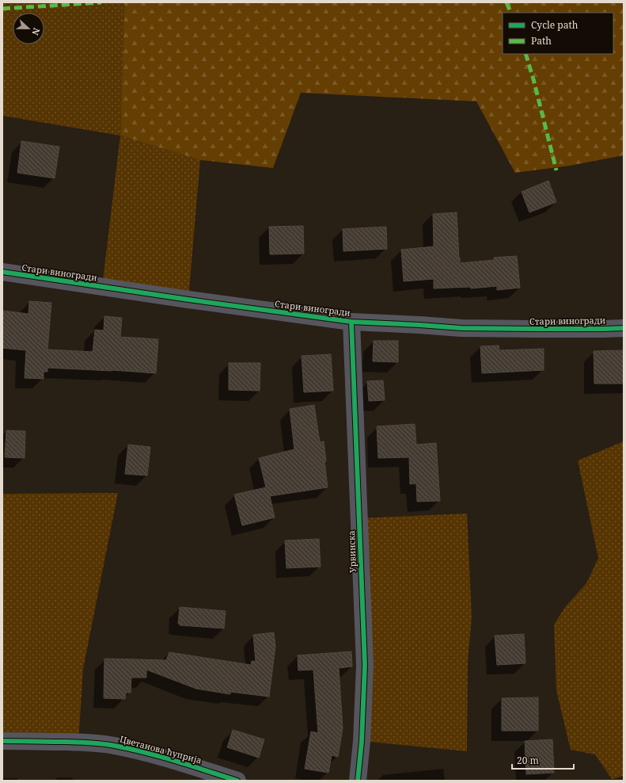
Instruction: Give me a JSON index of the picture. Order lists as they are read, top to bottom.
{
  "streets": {
    "street": ["Стари виногради", "Урвинска", "Цветанова ћуприја"]
  },
  "crossings": [
    ["Стари виногради", "Урвинска"]
  ],
  "legend": ["Cycle path", "Path"],
  "scale_bar": "20 m",
  "north": "right"
}
